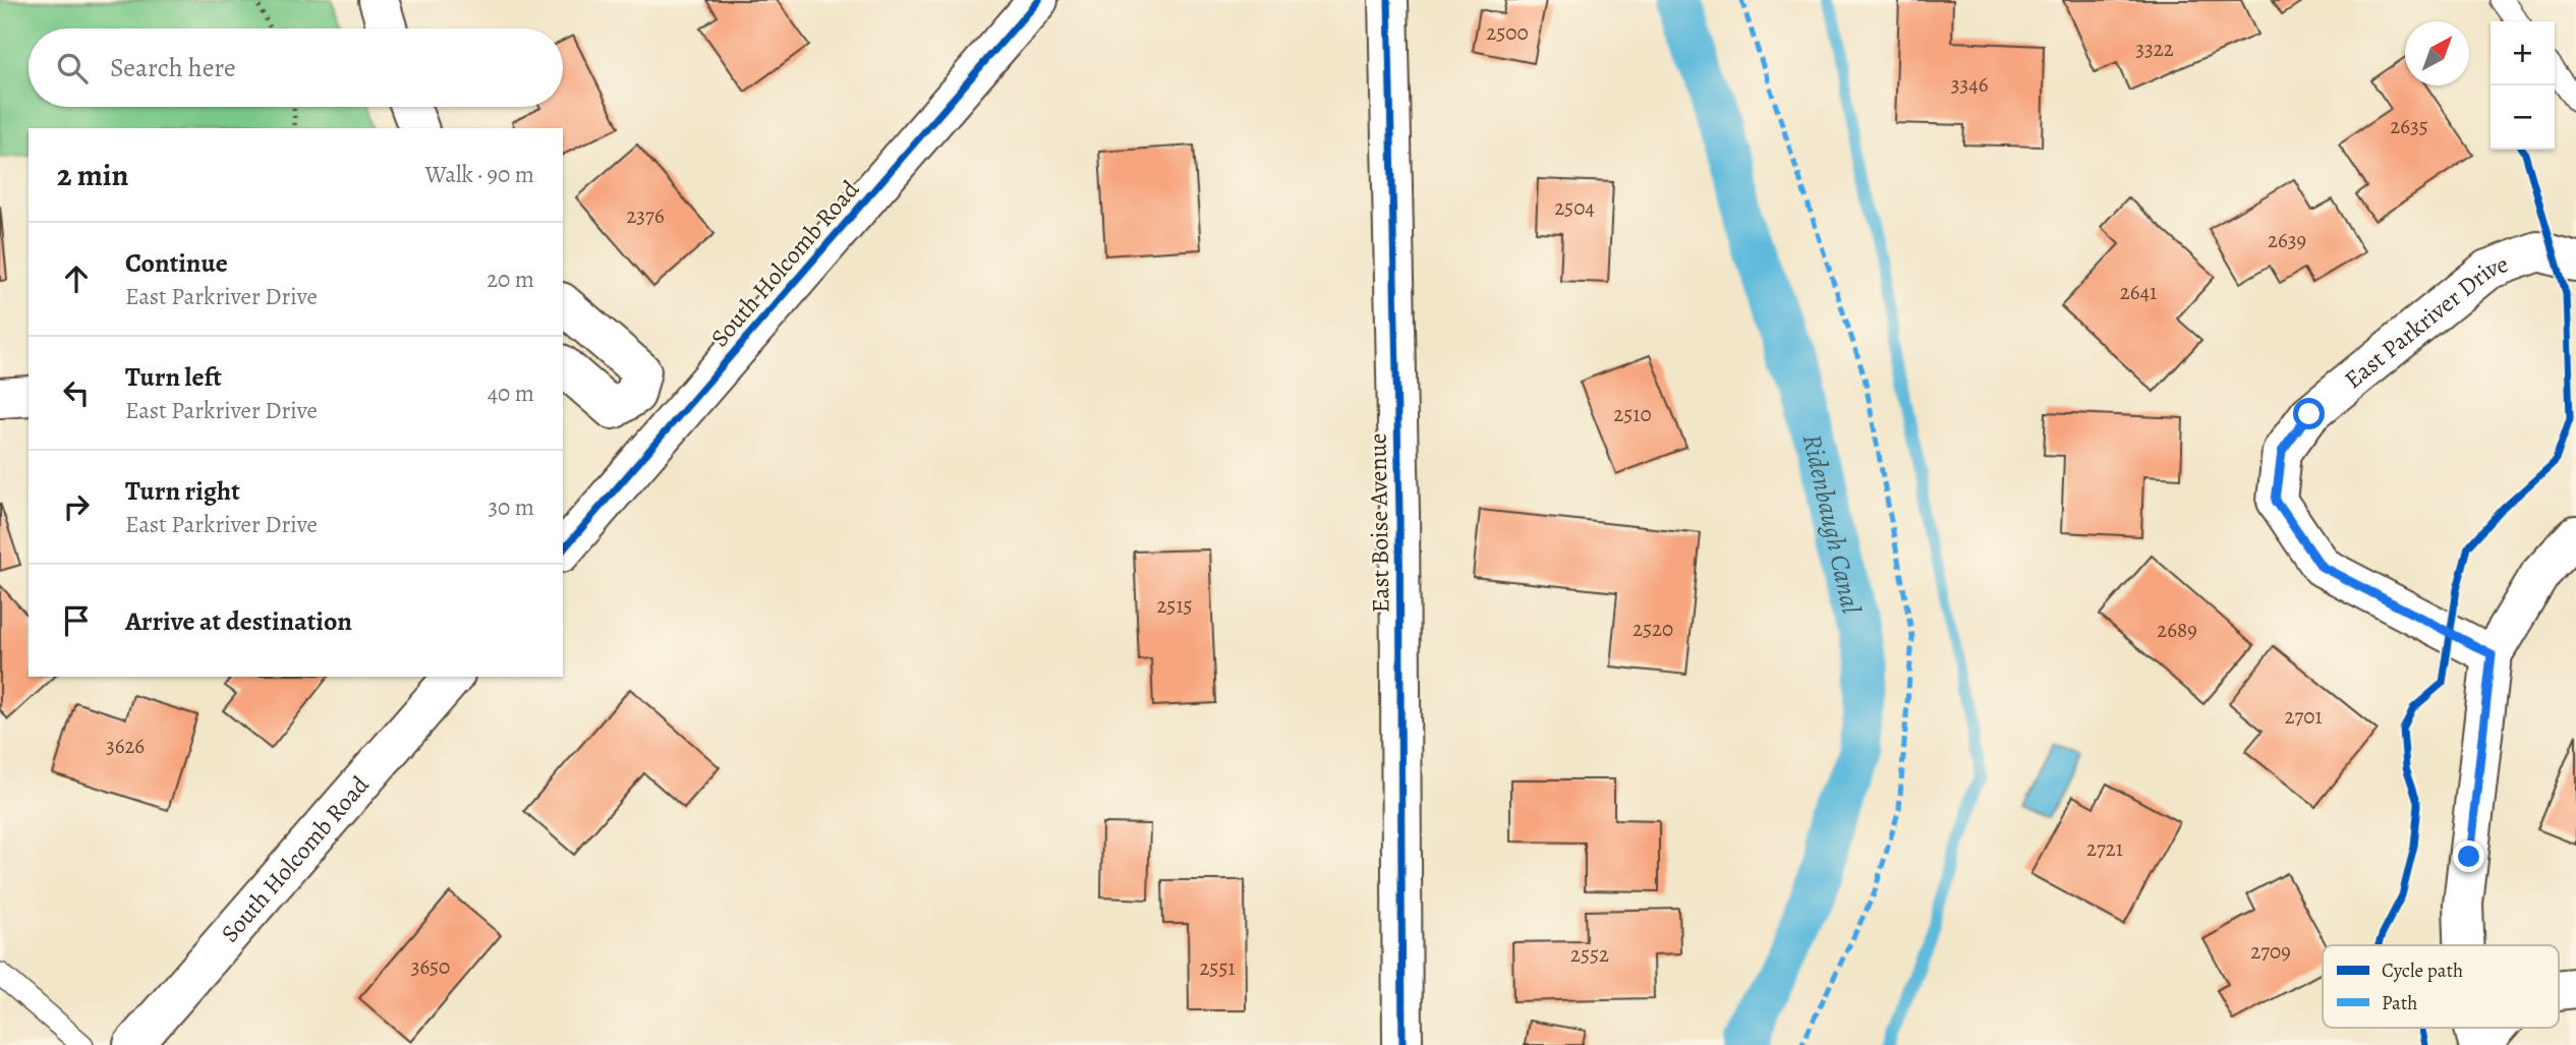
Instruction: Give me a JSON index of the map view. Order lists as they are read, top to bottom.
{
  "streets": {
    "street": ["South Holcomb Road", "East Parkriver Drive", "East Boise Avenue"]
  },
  "water": ["Ridenbaugh Canal"],
  "house_numbers": [
    "2500",
    "3322",
    "3346",
    "2635",
    "2504",
    "2376",
    "2639",
    "2641",
    "2510",
    "2515",
    "2520",
    "2689",
    "2701",
    "3626",
    "2721",
    "2709",
    "2552",
    "3650",
    "2551"
  ],
  "legend": ["Cycle path", "Path"],
  "north": "top right",
  "page": {
    "map_buttons": ["+", "−"],
    "search": "Search here",
    "heading": ["2 min", "Walk · 90 m"],
    "list": [
      ["Continue", "East Parkriver Drive", "20 m"],
      ["Turn left", "East Parkriver Drive", "40 m"],
      ["Turn right", "East Parkriver Drive", "30 m"],
      "Arrive at destination"
    ]
  }
}
